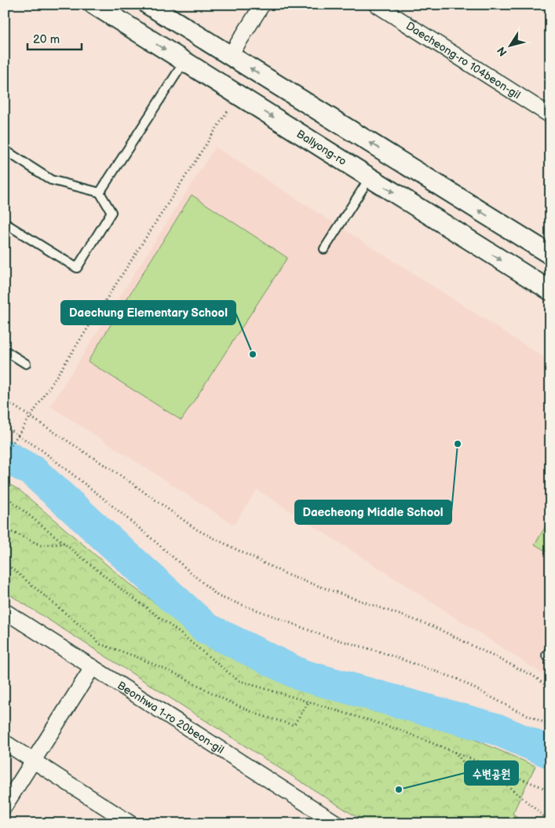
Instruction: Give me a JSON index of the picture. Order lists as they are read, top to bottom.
{
  "streets": {
    "street": ["Daecheong-ro 104beon-gil", "Ballyong-ro", "Beonhwa 1-ro 20beon-gil"]
  },
  "places": ["Daechung Elementary School", "Daecheong Middle School", "수변공원"],
  "scale_bar": "20 m",
  "north": "bottom left"
}
